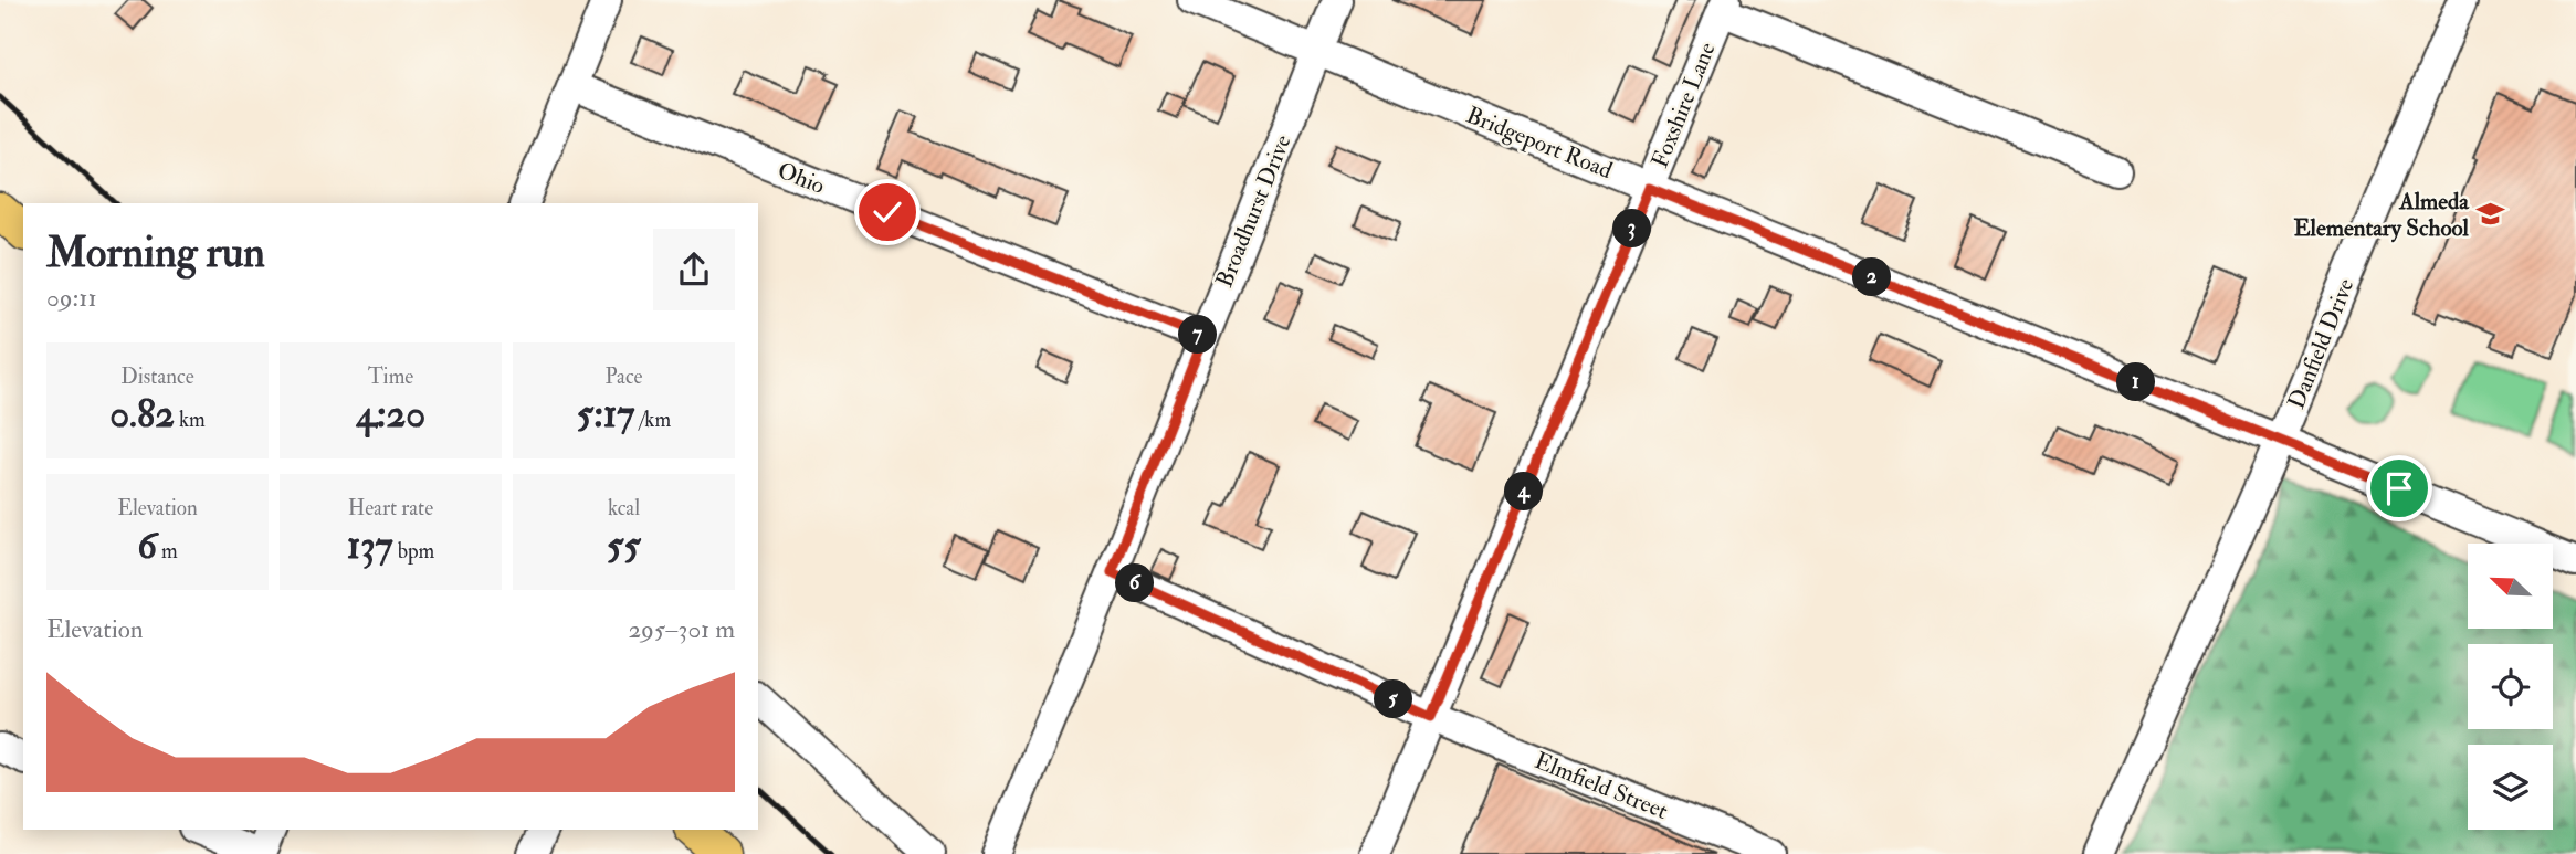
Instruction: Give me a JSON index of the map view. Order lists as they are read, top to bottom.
{
  "streets": {
    "street": [
      "Foxshire Lane",
      "Bridgeport Road",
      "Ohio",
      "Broadhurst Drive",
      "Danfield Drive",
      "Elmfield Street"
    ]
  },
  "crossings": [
    ["Foxshire Lane", "Bridgeport Road"],
    ["Foxshire Lane", "Elmfield Street"],
    ["Bridgeport Road", "Broadhurst Drive"],
    ["Bridgeport Road", "Danfield Drive"],
    ["Ohio", "Broadhurst Drive"],
    ["Broadhurst Drive", "Elmfield Street"]
  ],
  "places": {
    "school or university": ["Almeda Elementary School"]
  },
  "north": "top left",
  "page": {
    "heading": ["Morning run", "09:11"],
    "pins": [
      "3",
      "2",
      "7",
      "1",
      "4",
      "6",
      "5"
    ],
    "stats": [
      ["Distance", "0.82 km"],
      ["Time", "4:20"],
      ["Pace", "5:17 /km"],
      ["Elevation", "6 m"],
      ["Heart rate", "137 bpm"],
      ["kcal", "55"]
    ],
    "chart": ["Elevation", "295–301 m"]
  }
}
